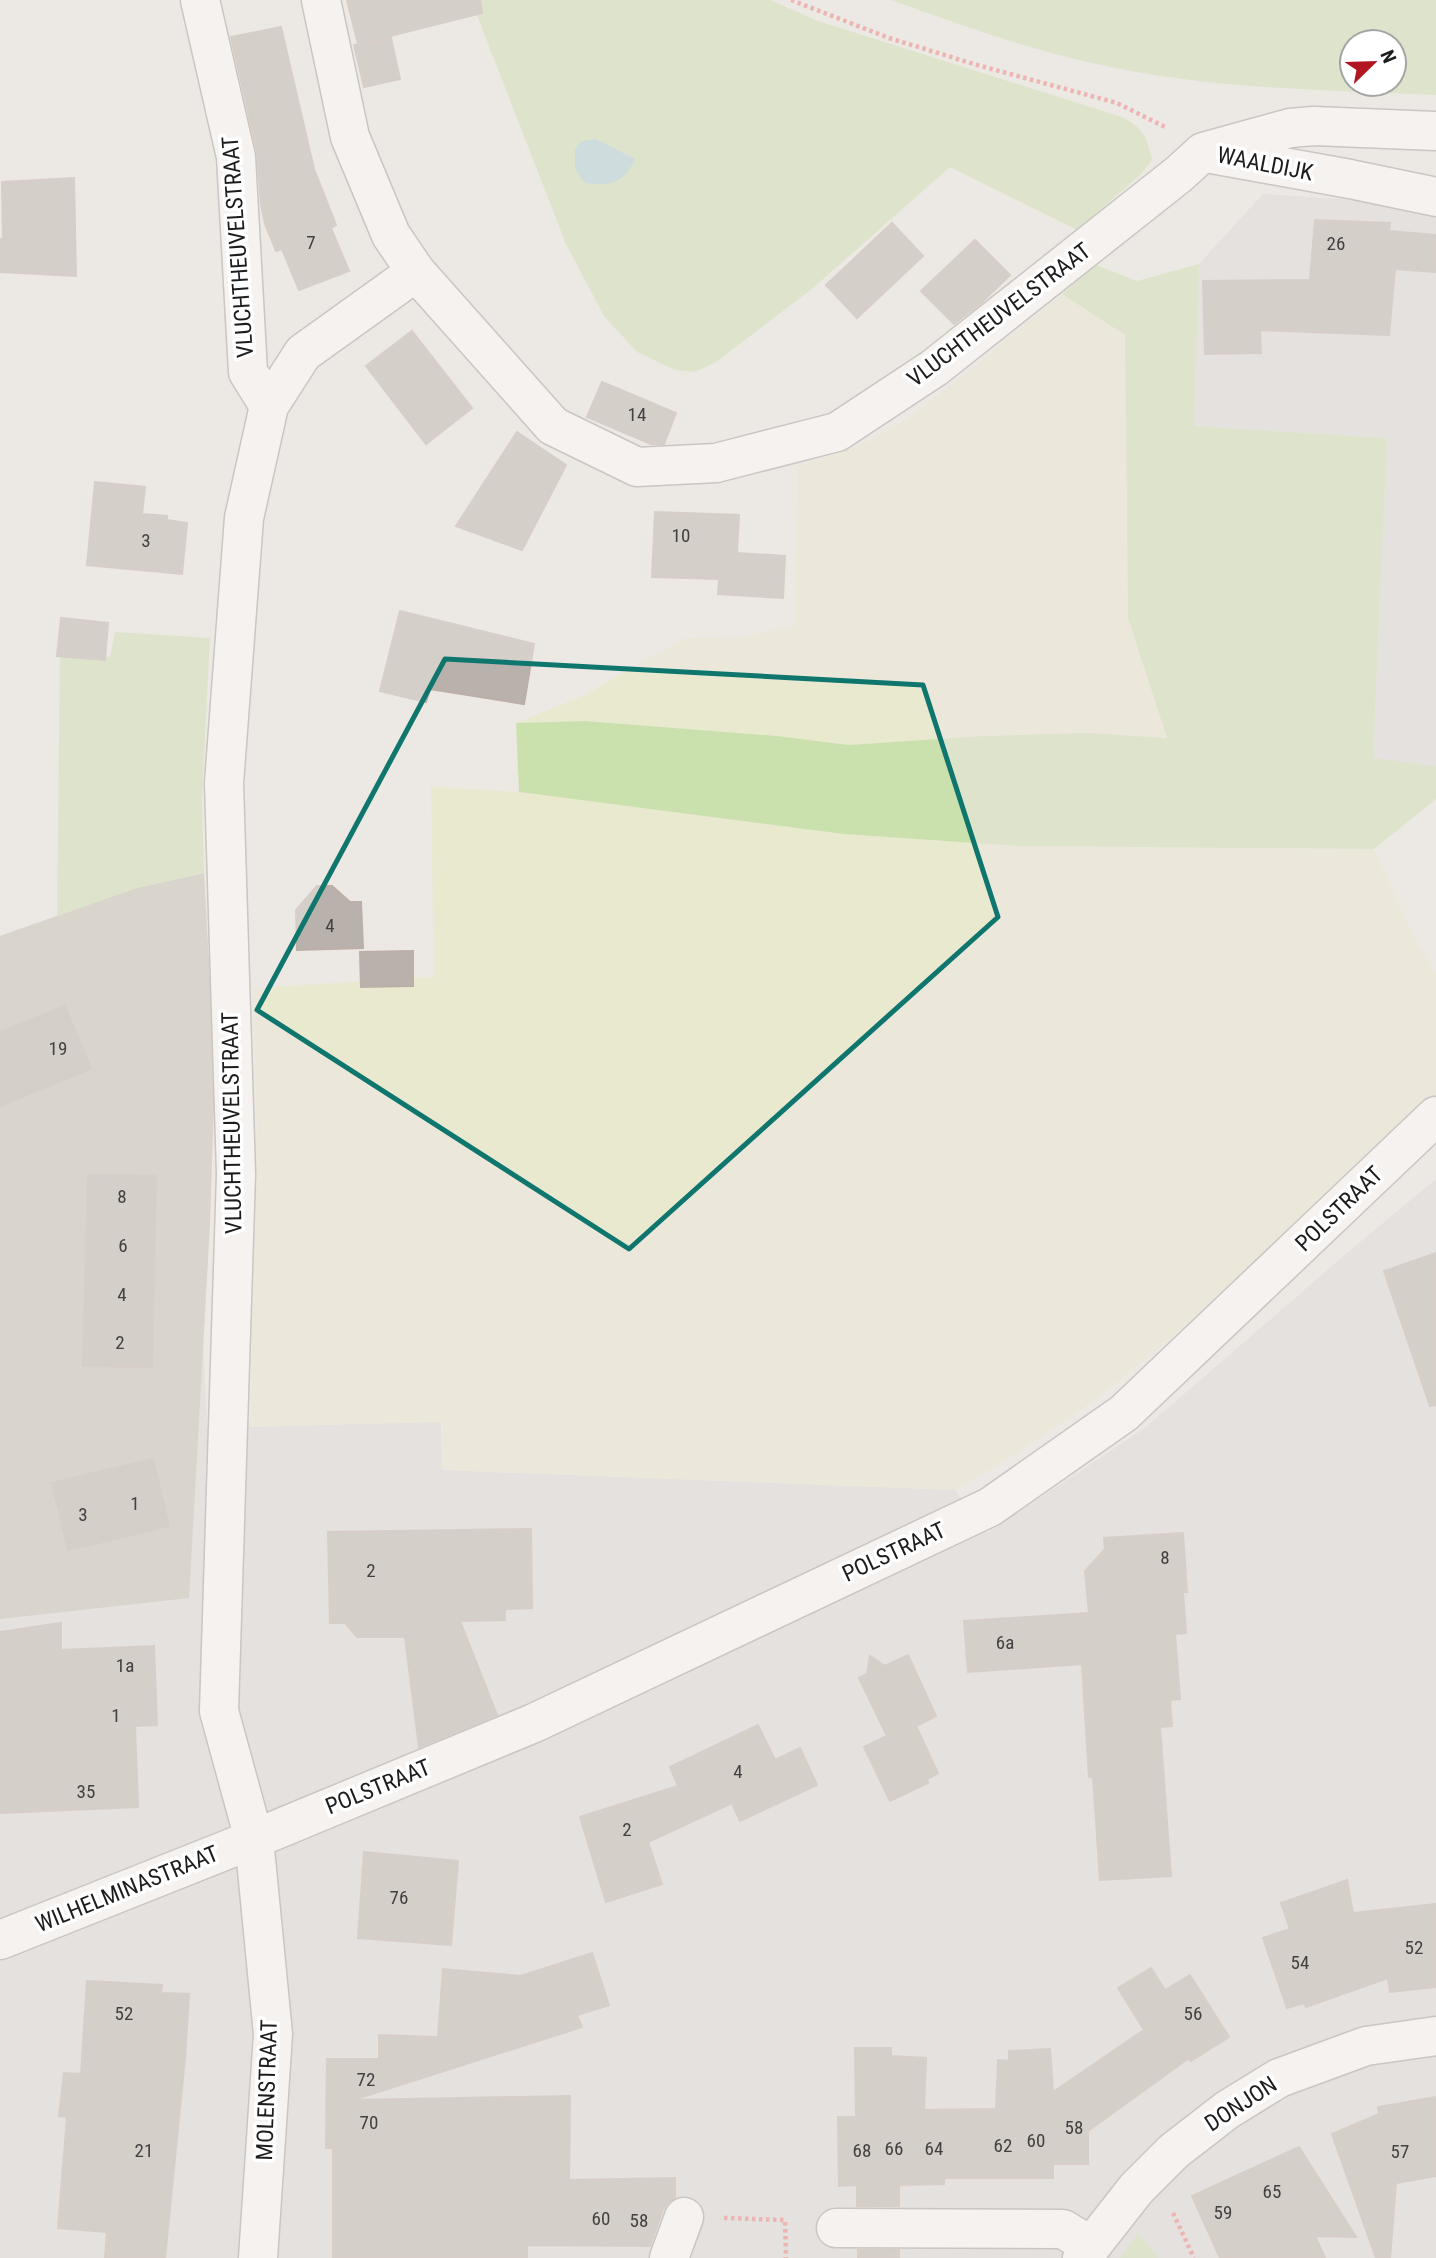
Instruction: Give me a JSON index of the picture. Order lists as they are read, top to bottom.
{
  "streets": {
    "street": [
      "WAALDIJK",
      "VLUCHTHEUVELSTRAAT",
      "POLSTRAAT",
      "WILHELMINASTRAAT",
      "MOLENSTRAAT",
      "DONJON"
    ]
  },
  "crossings": [
    ["WAALDIJK", "VLUCHTHEUVELSTRAAT"],
    ["VLUCHTHEUVELSTRAAT", "POLSTRAAT"],
    ["VLUCHTHEUVELSTRAAT", "WILHELMINASTRAAT"],
    ["VLUCHTHEUVELSTRAAT", "MOLENSTRAAT"],
    ["POLSTRAAT", "WILHELMINASTRAAT"],
    ["POLSTRAAT", "MOLENSTRAAT"],
    ["WILHELMINASTRAAT", "MOLENSTRAAT"]
  ],
  "house_numbers": [
    "7",
    "26",
    "14",
    "10",
    "3",
    "4",
    "19",
    "8",
    "6",
    "4",
    "2",
    "1",
    "3",
    "8",
    "2",
    "6a",
    "1a",
    "1",
    "4",
    "35",
    "2",
    "76",
    "52",
    "54",
    "52",
    "56",
    "72",
    "70",
    "58",
    "60",
    "62",
    "66",
    "64",
    "21",
    "68",
    "57",
    "65",
    "59",
    "60",
    "58"
  ],
  "north": "top right"
}
